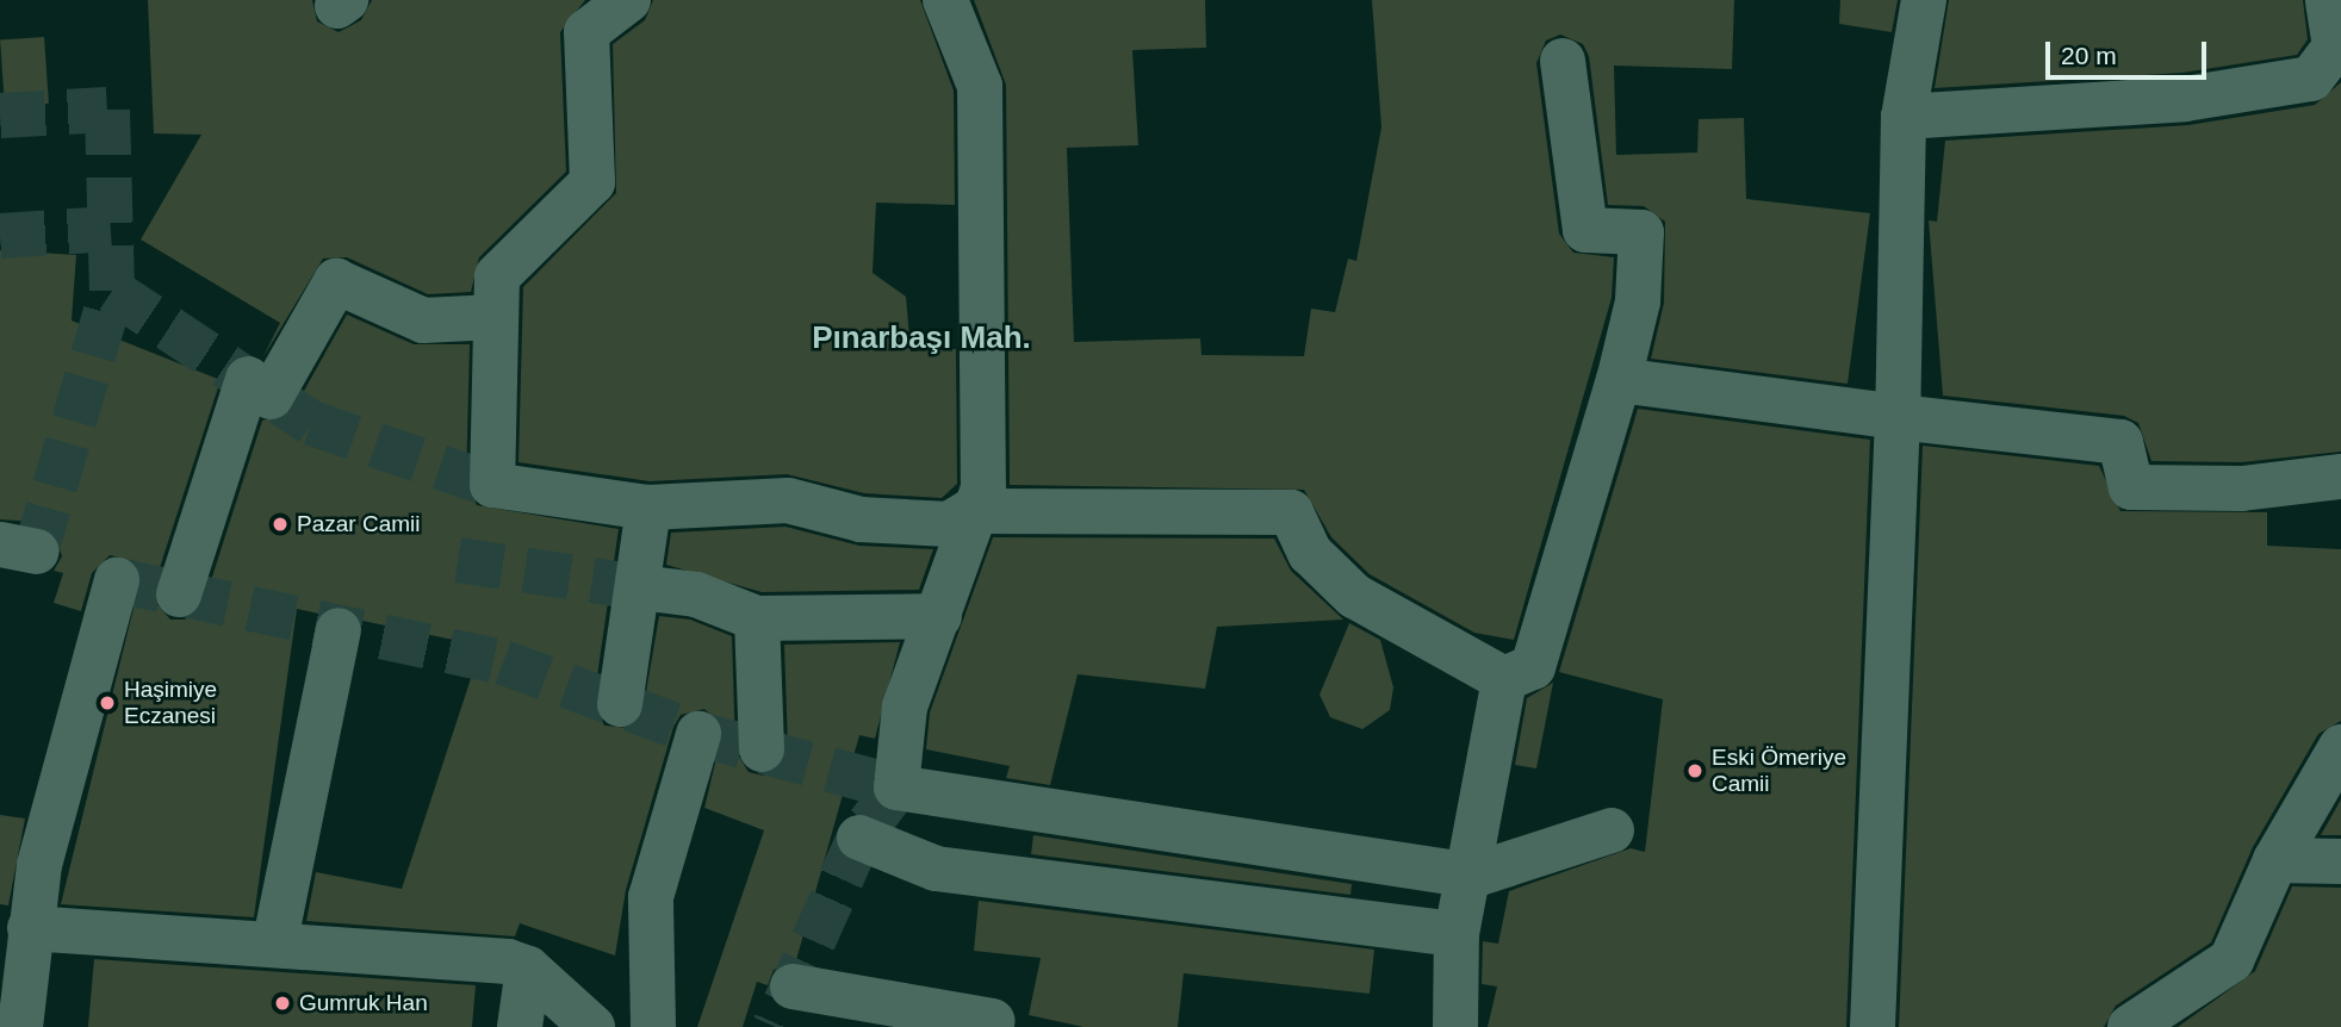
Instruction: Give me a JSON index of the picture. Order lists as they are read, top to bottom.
{
  "districts": ["Pınarbaşı Mah."],
  "places": [
    "Pazar Camii",
    "Haşimiye Eczanesi",
    "Eski Ömeriye Camii",
    "Gumruk Han"
  ],
  "scale_bar": "20 m"
}
